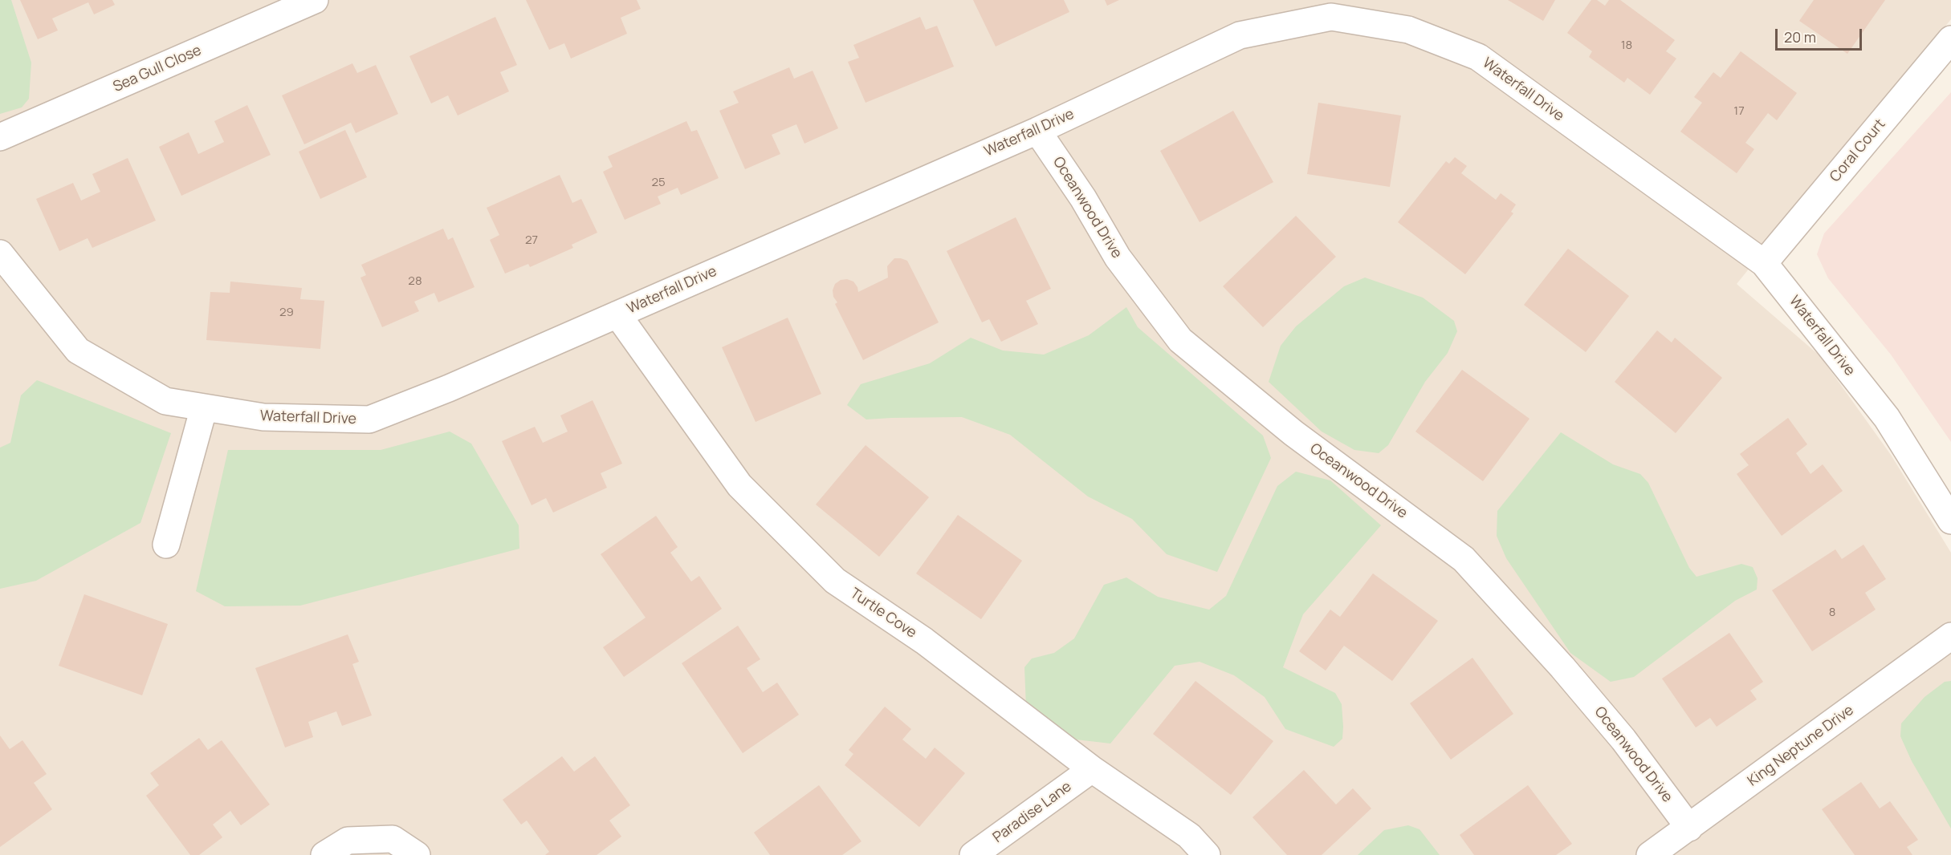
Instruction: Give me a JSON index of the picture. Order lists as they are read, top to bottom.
{
  "streets": {
    "street": [
      "Sea Gull Close",
      "Waterfall Drive",
      "Coral Court",
      "Oceanwood Drive",
      "Turtle Cove",
      "King Neptune Drive",
      "Paradise Lane"
    ]
  },
  "crossings": [
    ["Waterfall Drive", "Coral Court"],
    ["Waterfall Drive", "Oceanwood Drive"],
    ["Waterfall Drive", "Turtle Cove"],
    ["Oceanwood Drive", "King Neptune Drive"],
    ["Turtle Cove", "Paradise Lane"]
  ],
  "house_numbers": [
    "18",
    "17",
    "25",
    "27",
    "28",
    "29",
    "8"
  ],
  "scale_bar": "20 m"
}
